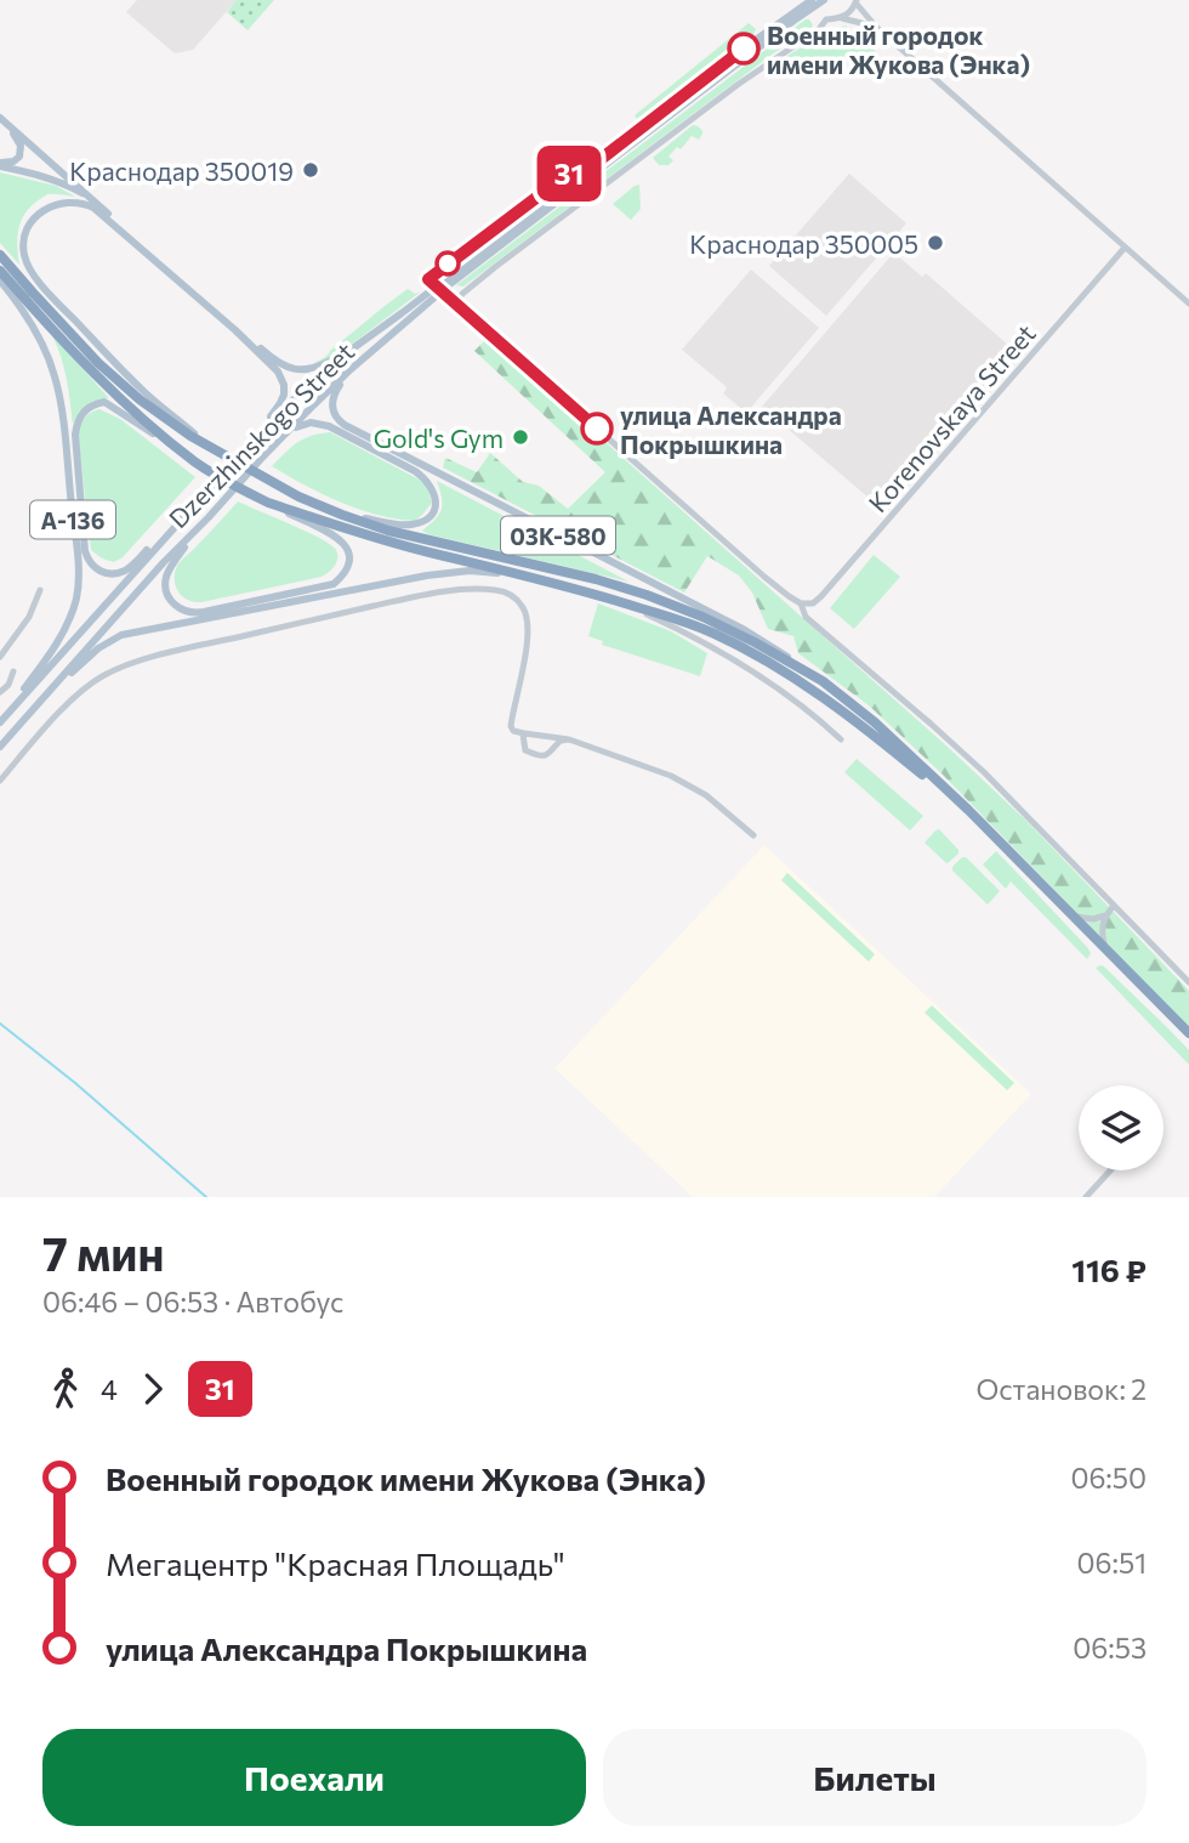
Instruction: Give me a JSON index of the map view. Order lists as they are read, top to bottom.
{
  "streets": {
    "highway": ["А-136", "03К-580"],
    "main road": ["Dzerzhinskogo Street"],
    "street": ["Korenovskaya Street"]
  },
  "crossings": [
    ["Dzerzhinskogo Street", "А-136"],
    ["Dzerzhinskogo Street", "03К-580"]
  ],
  "places": [
    "Военный городок имени Жукова (Энка)",
    "Краснодар 350019",
    "Краснодар 350005",
    "улица Александра Покрышкина",
    "Gold's Gym"
  ],
  "lines": ["bus line 31"],
  "page": {
    "on_map": "31",
    "heading": ["7 мин", "06:46 – 06:53 · Автобус", "116 ₽"],
    "legs": ["4", "31", "Остановок: 2"],
    "list": [
      {
        "name": "Военный городок имени Жукова (Энка)",
        "value": "06:50"
      },
      {
        "name": "Мегацентр \"Красная Площадь\"",
        "value": "06:51"
      },
      {
        "name": "улица Александра Покрышкина",
        "value": "06:53"
      }
    ],
    "buttons": ["Поехали", "Билеты"]
  }
}
